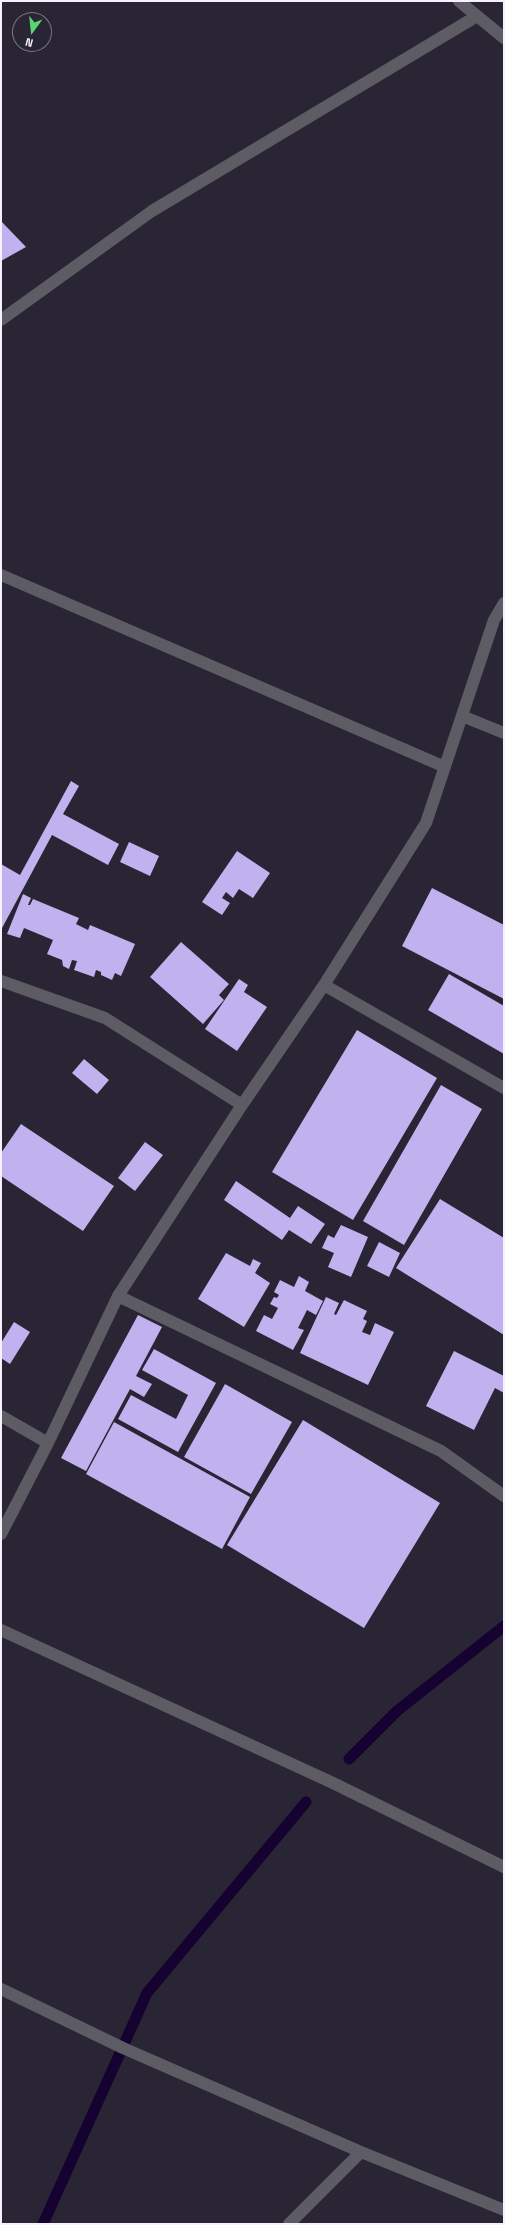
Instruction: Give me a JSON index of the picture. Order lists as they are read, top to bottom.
{
  "north": "bottom"
}
